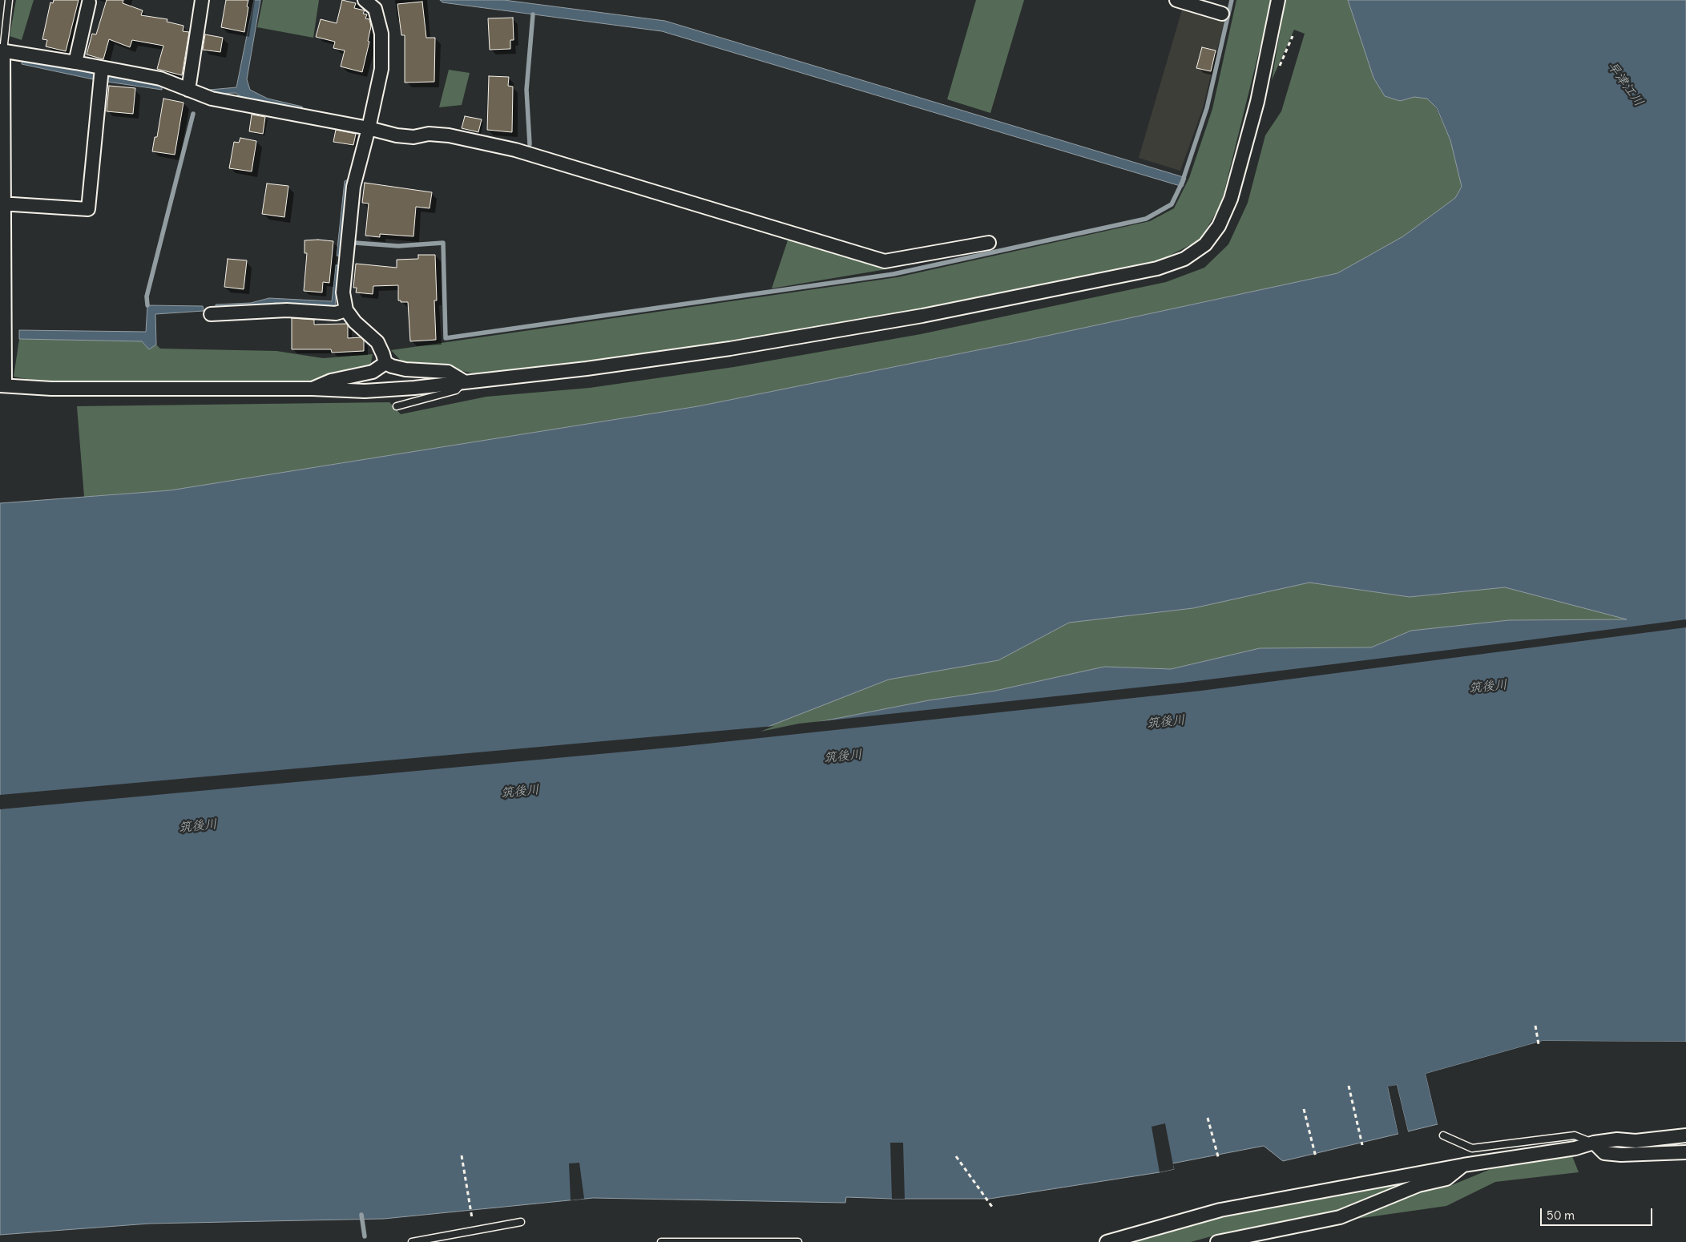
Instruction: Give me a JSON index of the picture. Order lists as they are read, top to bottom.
{
  "water": ["早津江川", "筑後川"],
  "scale_bar": "50 m"
}
